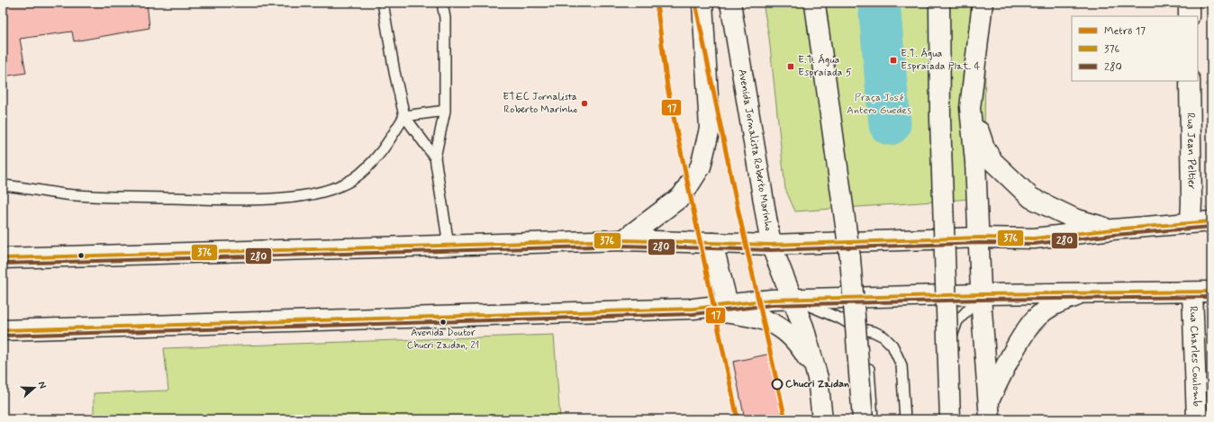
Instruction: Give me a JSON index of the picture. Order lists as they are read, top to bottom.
{
  "streets": {
    "main road": ["Avenida Jornalista Roberto Marinho", "Rua Jean Peltier", "Rua Charles Coulomb"]
  },
  "parks": ["Praça José Antero Guedes"],
  "places": {
    "transit": ["E.T. Água Espraiada Plat. 4", "E.T. Água Espraiada 5"],
    "other": ["ETEC Jornalista Roberto Marinho", "Avenida Doutor Chucri Zaidan, 21", "Chucri Zaidan"]
  },
  "lines": ["metro line 17", "transit line 376", "transit line 280"],
  "legend": ["Metrô 17", "376", "280"],
  "north": "right"
}
